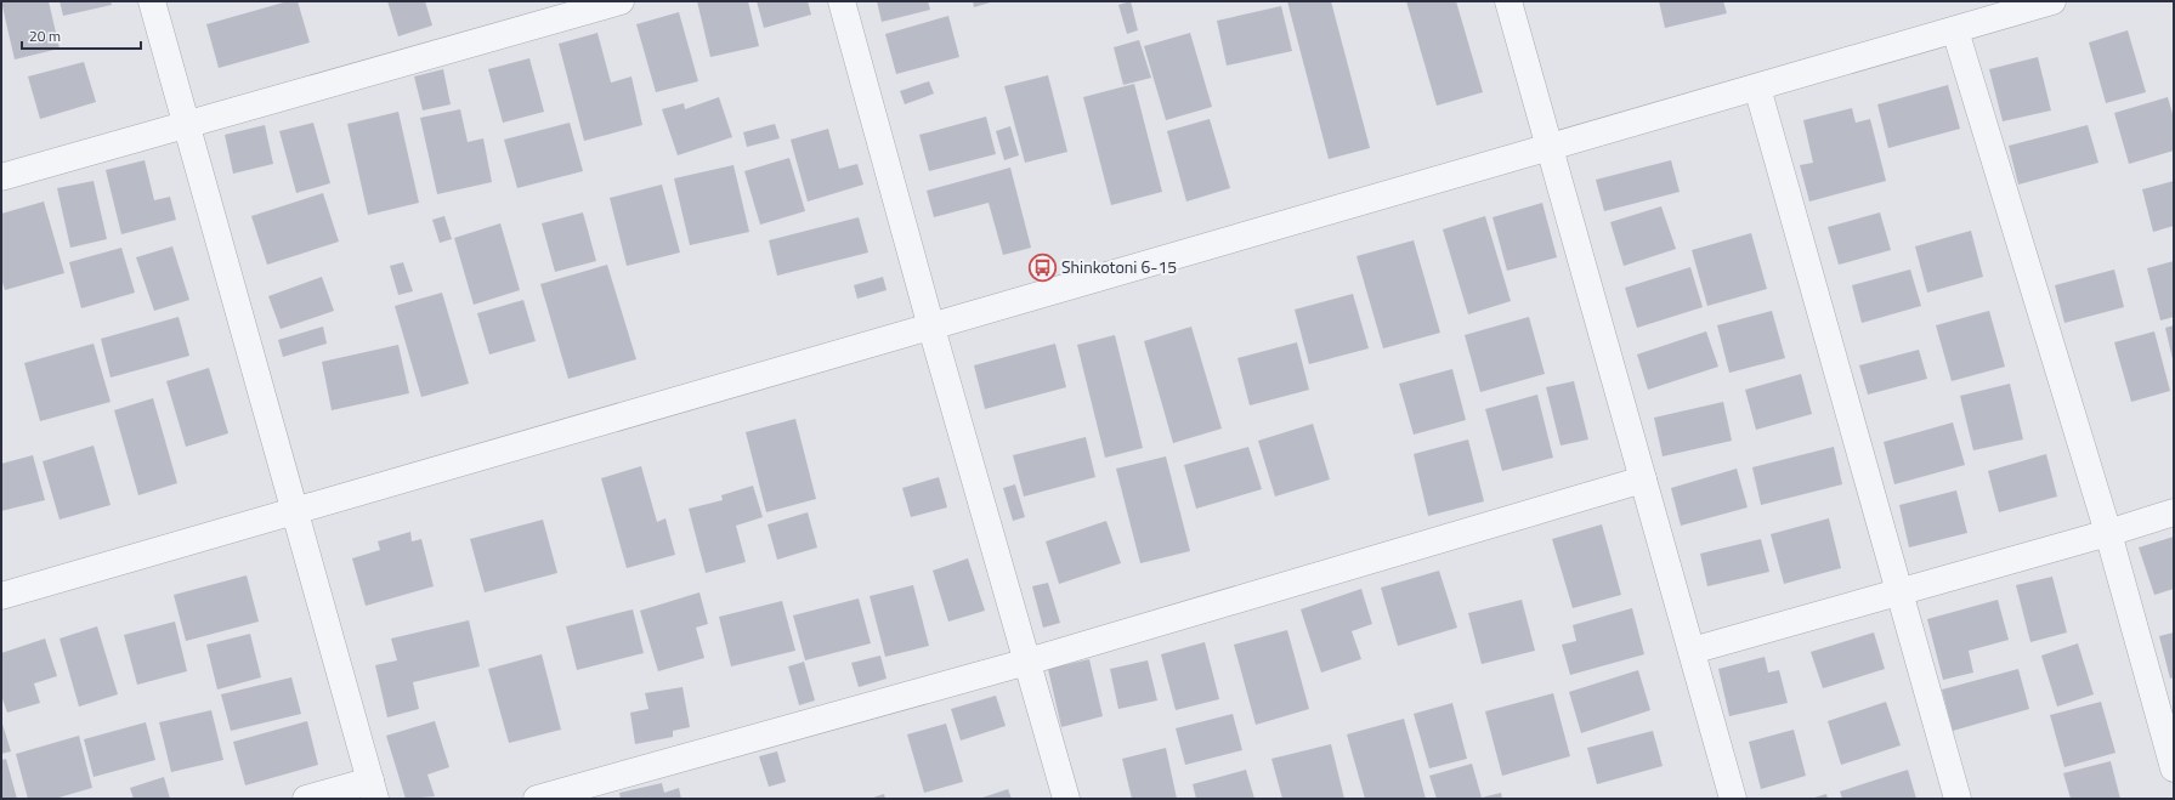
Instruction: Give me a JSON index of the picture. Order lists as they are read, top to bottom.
{
  "places": {
    "bus stop": ["Shinkotoni 6-15"]
  },
  "scale_bar": "20 m"
}
